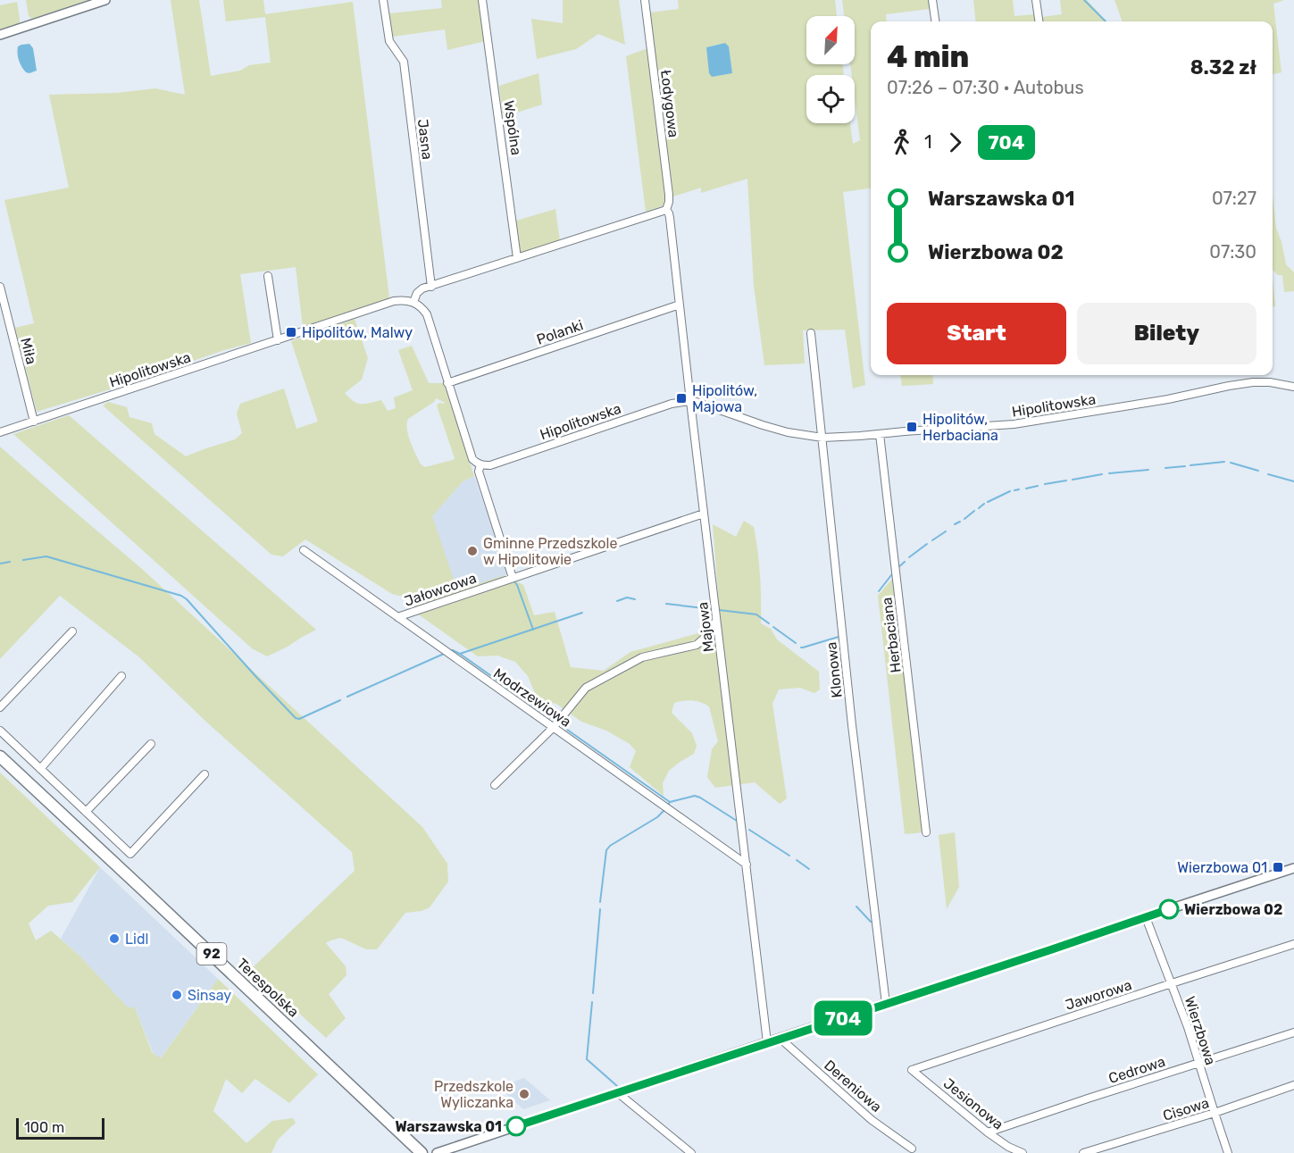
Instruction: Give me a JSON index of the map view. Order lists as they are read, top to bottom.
{
  "streets": {
    "main road": ["92", "Terespolska"],
    "street": [
      "Łodygowa",
      "Wspólna",
      "Jasna",
      "Polanki",
      "Miła",
      "Hipolitowska",
      "Jałowcowa",
      "Majowa",
      "Herbaciana",
      "Klonowa",
      "Modrzewiowa",
      "Jaworowa",
      "Wierzbowa",
      "Cedrowa",
      "Dereniowa",
      "Jesionowa",
      "Cisowa"
    ]
  },
  "crossings": [
    ["Łodygowa", "Majowa"],
    ["Polanki", "Majowa"],
    ["Miła", "Hipolitowska"],
    ["Hipolitowska", "Majowa"],
    ["Hipolitowska", "Herbaciana"],
    ["Hipolitowska", "Klonowa"],
    ["Jałowcowa", "Majowa"],
    ["Jałowcowa", "Modrzewiowa"],
    ["Majowa", "Modrzewiowa"],
    ["Jaworowa", "Wierzbowa"],
    ["Jaworowa", "Jesionowa"],
    ["Wierzbowa", "Cedrowa"],
    ["Wierzbowa", "Cisowa"],
    ["Cedrowa", "Jesionowa"]
  ],
  "places": {
    "transit": [
      "Hipolitów, Malwy",
      "Hipolitów, Majowa",
      "Hipolitów, Herbaciana",
      "Wierzbowa 01"
    ],
    "other": [
      "Gminne Przedszkole w Hipolitowie",
      "Wierzbowa 02",
      "Lidl",
      "Sinsay",
      "Przedszkole Wyliczanka",
      "Warszawska 01"
    ]
  },
  "lines": ["bus line 704"],
  "scale_bar": "100 m",
  "north": "top right",
  "page": {
    "on_map": "704",
    "heading": ["4 min", "07:26 – 07:30 · Autobus", "8.32 zł"],
    "legs": ["1", "704"],
    "list": [
      {
        "name": "Warszawska 01",
        "value": "07:27"
      },
      {
        "name": "Wierzbowa 02",
        "value": "07:30"
      }
    ],
    "buttons": ["Start", "Bilety"],
    "scale": "100 m"
  }
}
